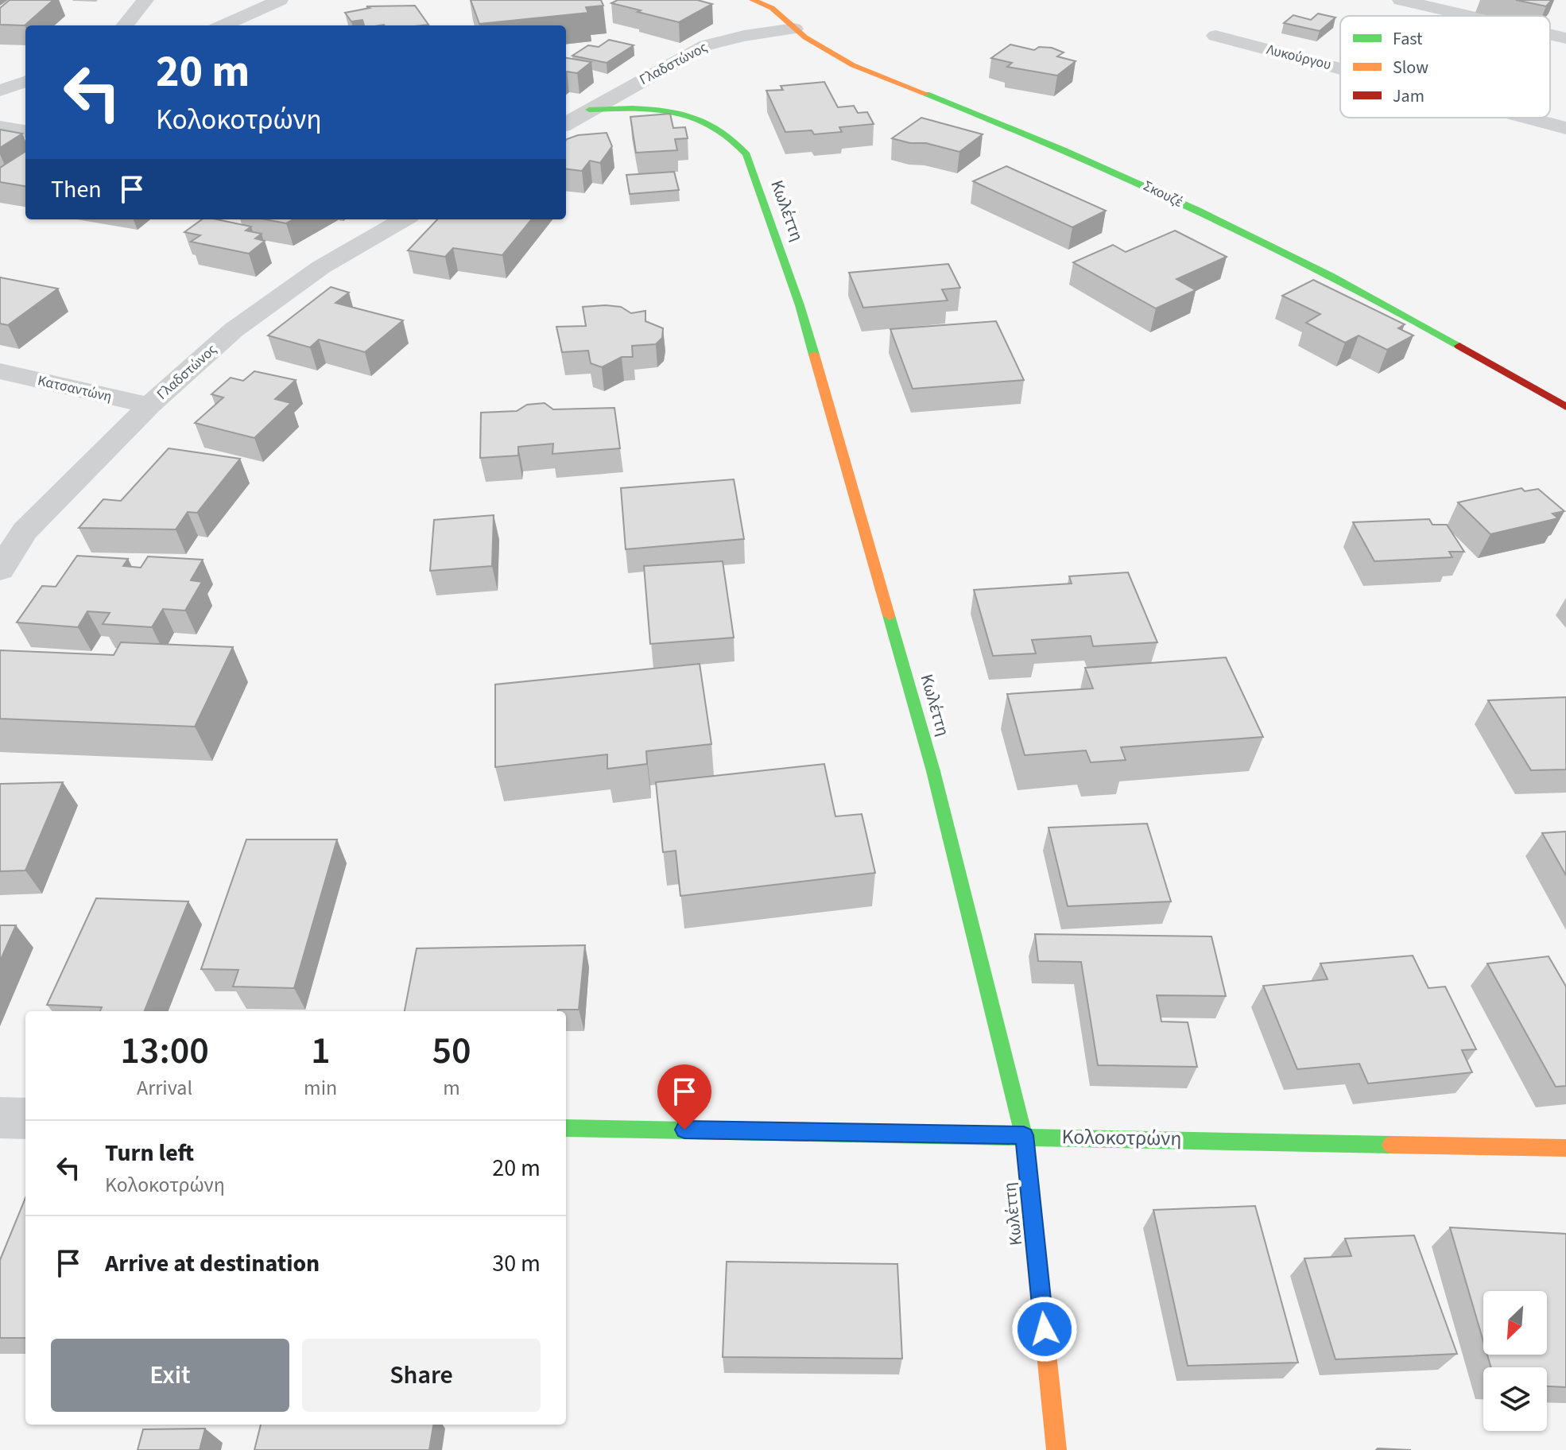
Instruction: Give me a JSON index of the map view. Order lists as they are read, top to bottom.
{
  "streets": {
    "street": [
      "Λυκούργου",
      "Γλαδστώνος",
      "Σκουζέ",
      "Κωλέττη",
      "Κατσαντώνη",
      "Κολοκοτρώνη"
    ]
  },
  "crossings": [
    ["Γλαδστώνος", "Σκουζέ"],
    ["Γλαδστώνος", "Κωλέττη"],
    ["Γλαδστώνος", "Κατσαντώνη"],
    ["Κωλέττη", "Κολοκοτρώνη"]
  ],
  "legend": ["Fast", "Slow", "Jam"],
  "north": "bottom left",
  "page": {
    "turn": ["20 m", "Κολοκοτρώνη"],
    "then": "Then",
    "eta": [
      "13:00",
      "Arrival",
      "1",
      "min",
      "50",
      "m"
    ],
    "list": [
      {
        "name": "Turn left",
        "note": "Κολοκοτρώνη",
        "value": "20 m"
      },
      {
        "name": "Arrive at destination",
        "value": "30 m"
      }
    ],
    "buttons": ["Exit", "Share"]
  }
}
